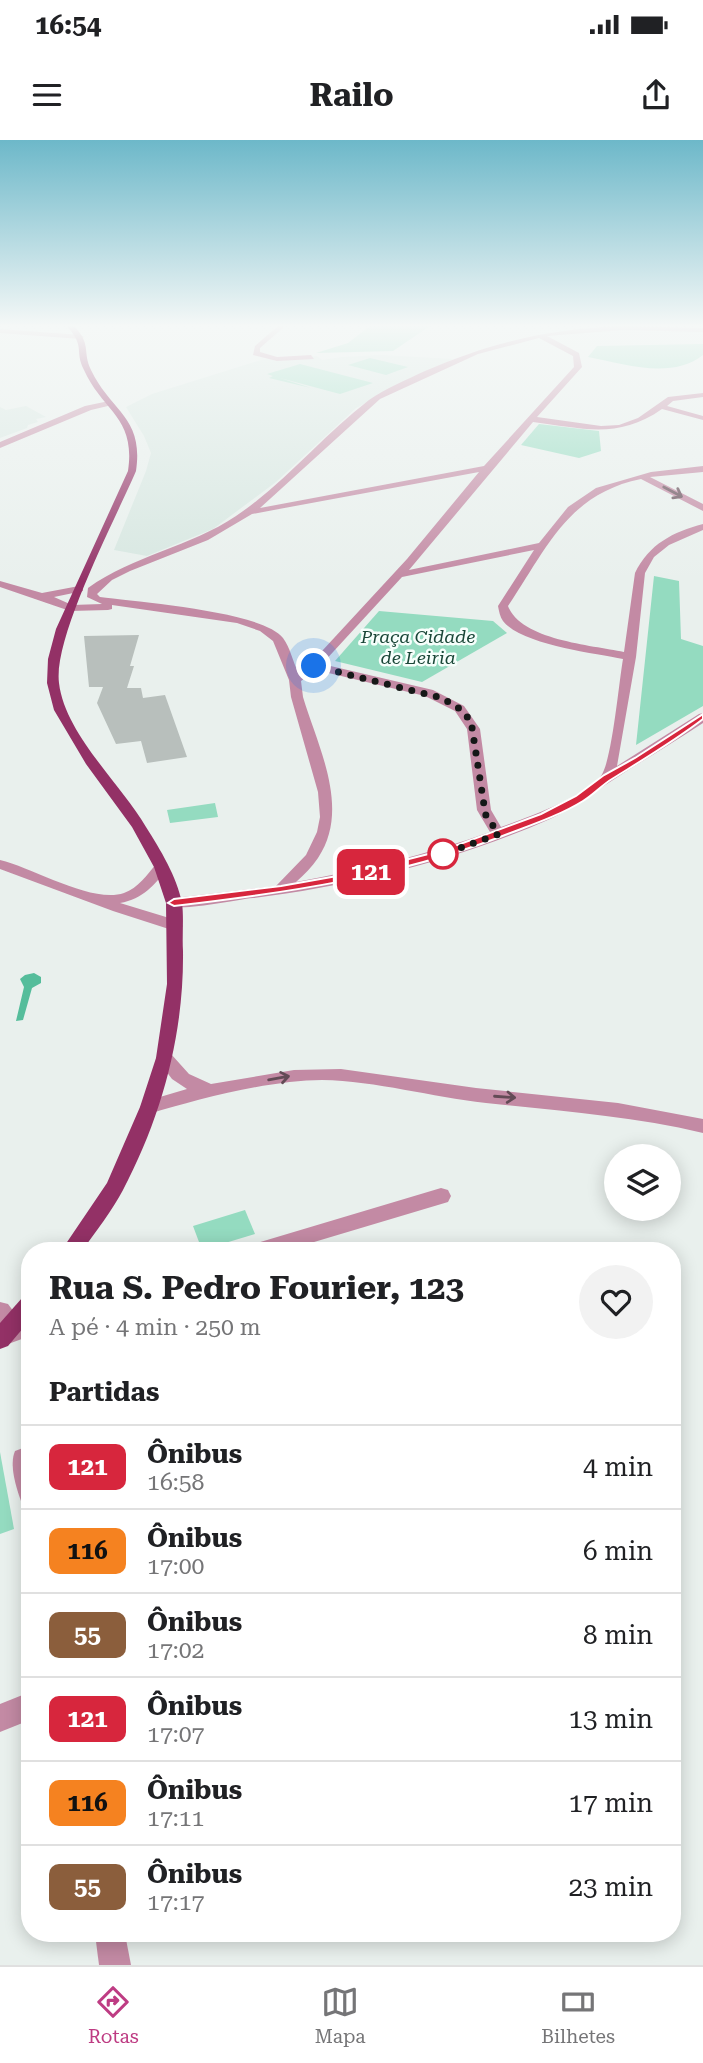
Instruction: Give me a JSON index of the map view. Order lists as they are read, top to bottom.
{
  "parks": ["Praça Cidade de Leiria"],
  "lines": ["bus line 121"],
  "page": {
    "status": "16:54",
    "header": "Railo",
    "on_map": "121",
    "heading": [
      ["Rua S. Pedro Fourier, 123", "A pé · 4 min · 250 m"],
      "Partidas"
    ],
    "list": [
      {
        "mark": "121",
        "name": "Ônibus",
        "note": "16:58",
        "value": "4 min"
      },
      {
        "mark": "116",
        "name": "Ônibus",
        "note": "17:00",
        "value": "6 min"
      },
      {
        "mark": "55",
        "name": "Ônibus",
        "note": "17:02",
        "value": "8 min"
      },
      {
        "mark": "121",
        "name": "Ônibus",
        "note": "17:07",
        "value": "13 min"
      },
      {
        "mark": "116",
        "name": "Ônibus",
        "note": "17:11",
        "value": "17 min"
      },
      {
        "mark": "55",
        "name": "Ônibus",
        "note": "17:17",
        "value": "23 min"
      }
    ],
    "tabs": ["Rotas", "Mapa", "Bilhetes"]
  }
}
